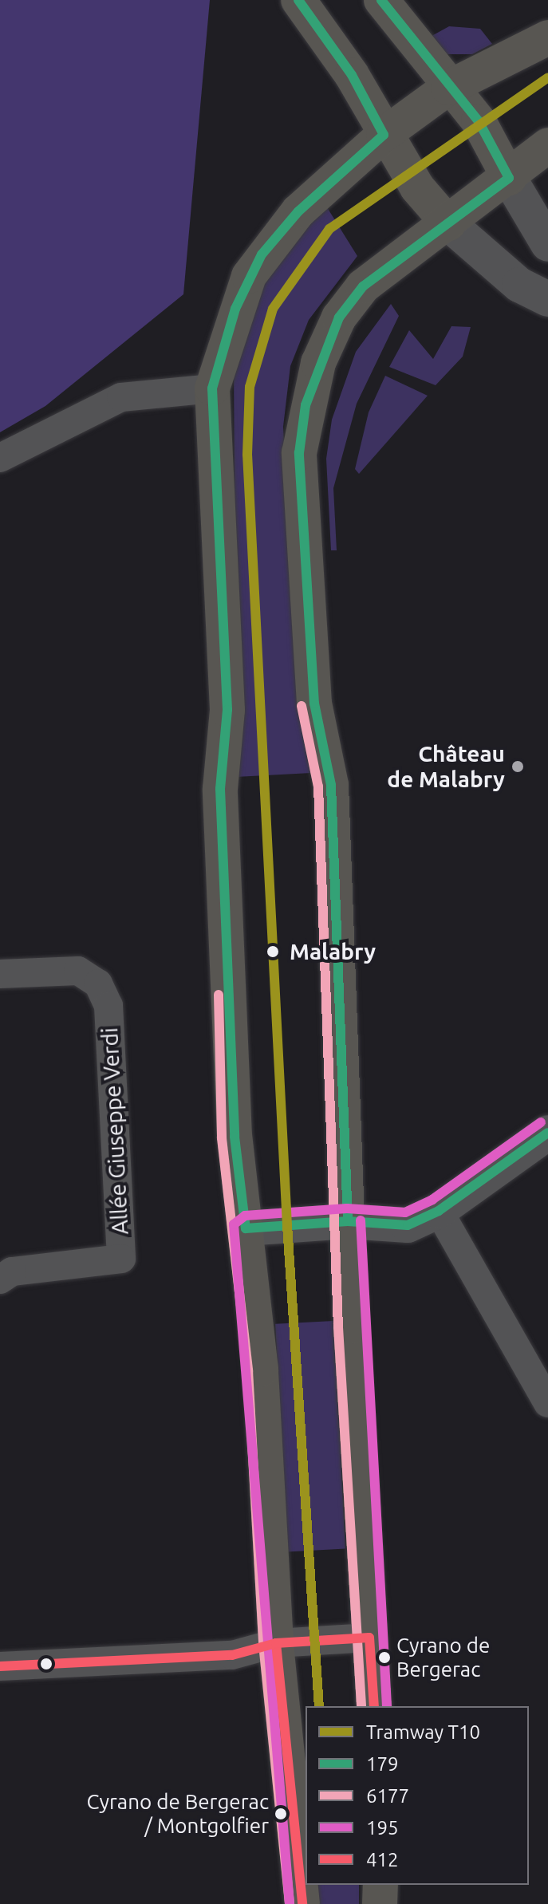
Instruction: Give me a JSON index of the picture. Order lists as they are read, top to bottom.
{
  "streets": {
    "street": ["Allée Giuseppe Verdi"]
  },
  "places": [
    "Château de Malabry",
    "Malabry",
    "Cyrano de Bergerac",
    "Cyrano de Bergerac / Montgolfier"
  ],
  "lines": [
    "transit line 179",
    "tram line T10",
    "transit line 6177",
    "transit line 195",
    "transit line 412"
  ],
  "legend": [
    "Tramway T10",
    "179",
    "6177",
    "195",
    "412"
  ]
}
